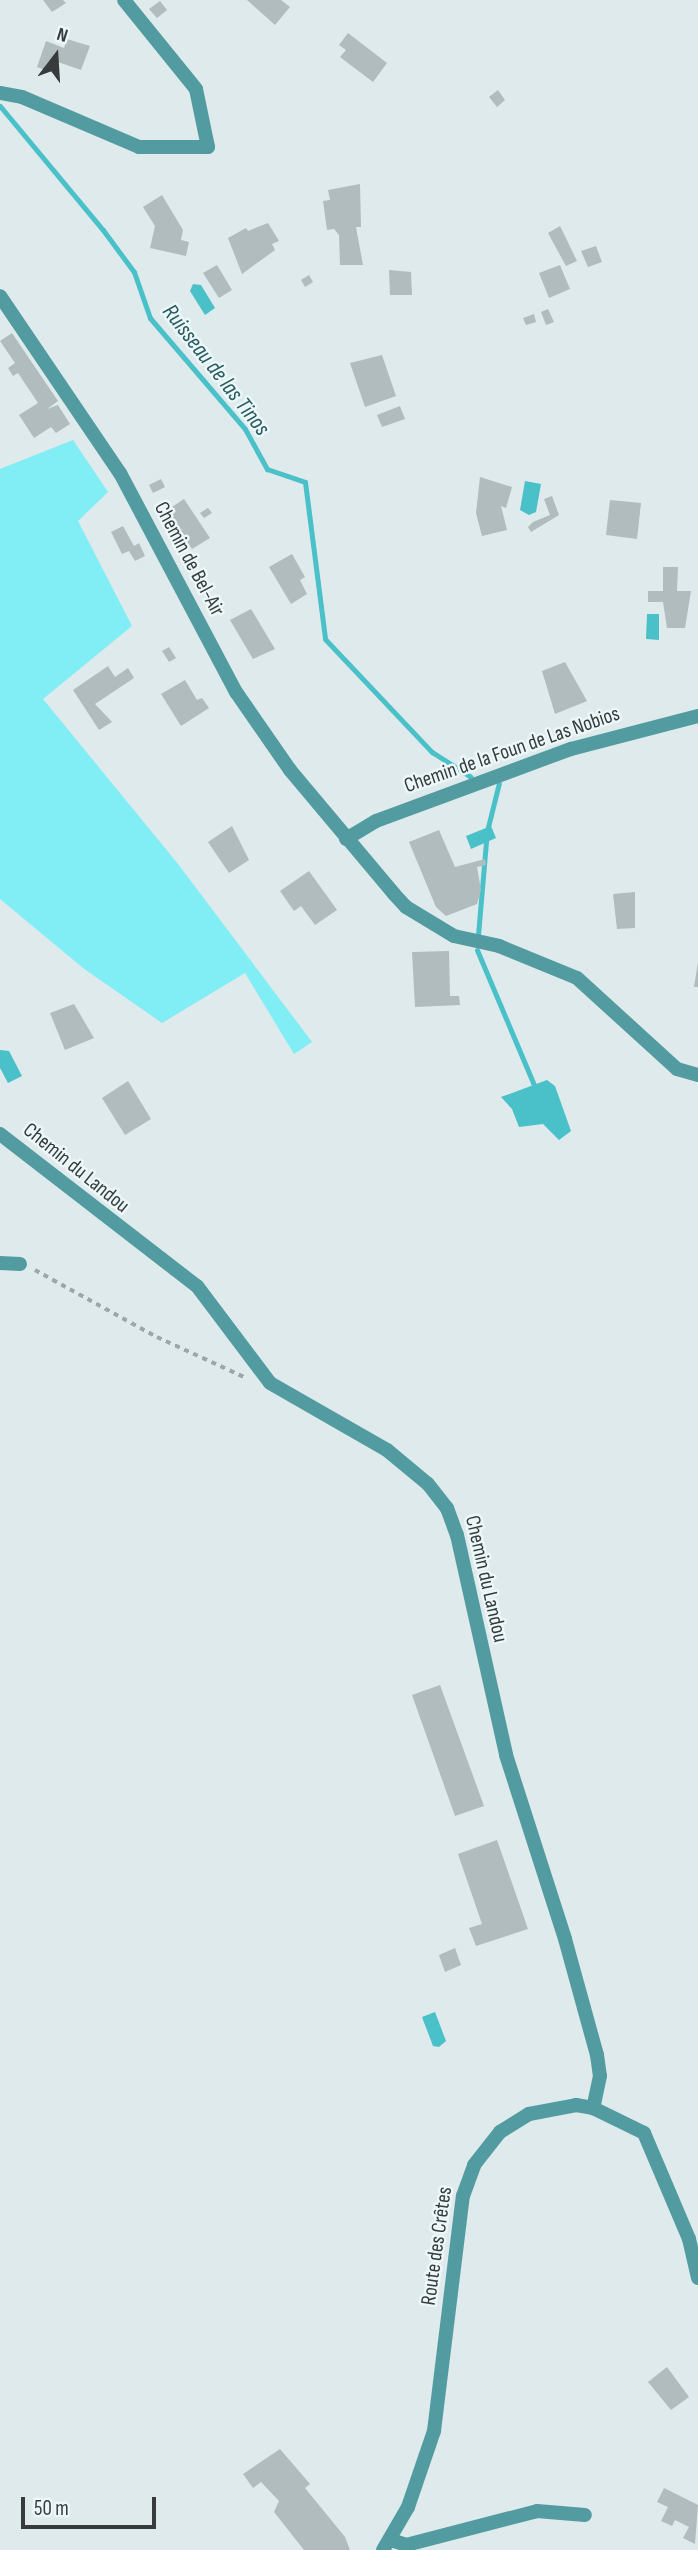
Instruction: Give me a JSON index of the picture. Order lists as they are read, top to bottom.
{
  "streets": {
    "street": [
      "Chemin de Bel-Air",
      "Chemin de la Foun de Las Nobios",
      "Chemin du Landou",
      "Route des Crêtes"
    ]
  },
  "crossings": [
    ["Chemin de Bel-Air", "Chemin de la Foun de Las Nobios"],
    ["Chemin du Landou", "Route des Crêtes"]
  ],
  "water": ["Ruisseau de las Tinos"],
  "scale_bar": "50 m",
  "north": "top"
}
